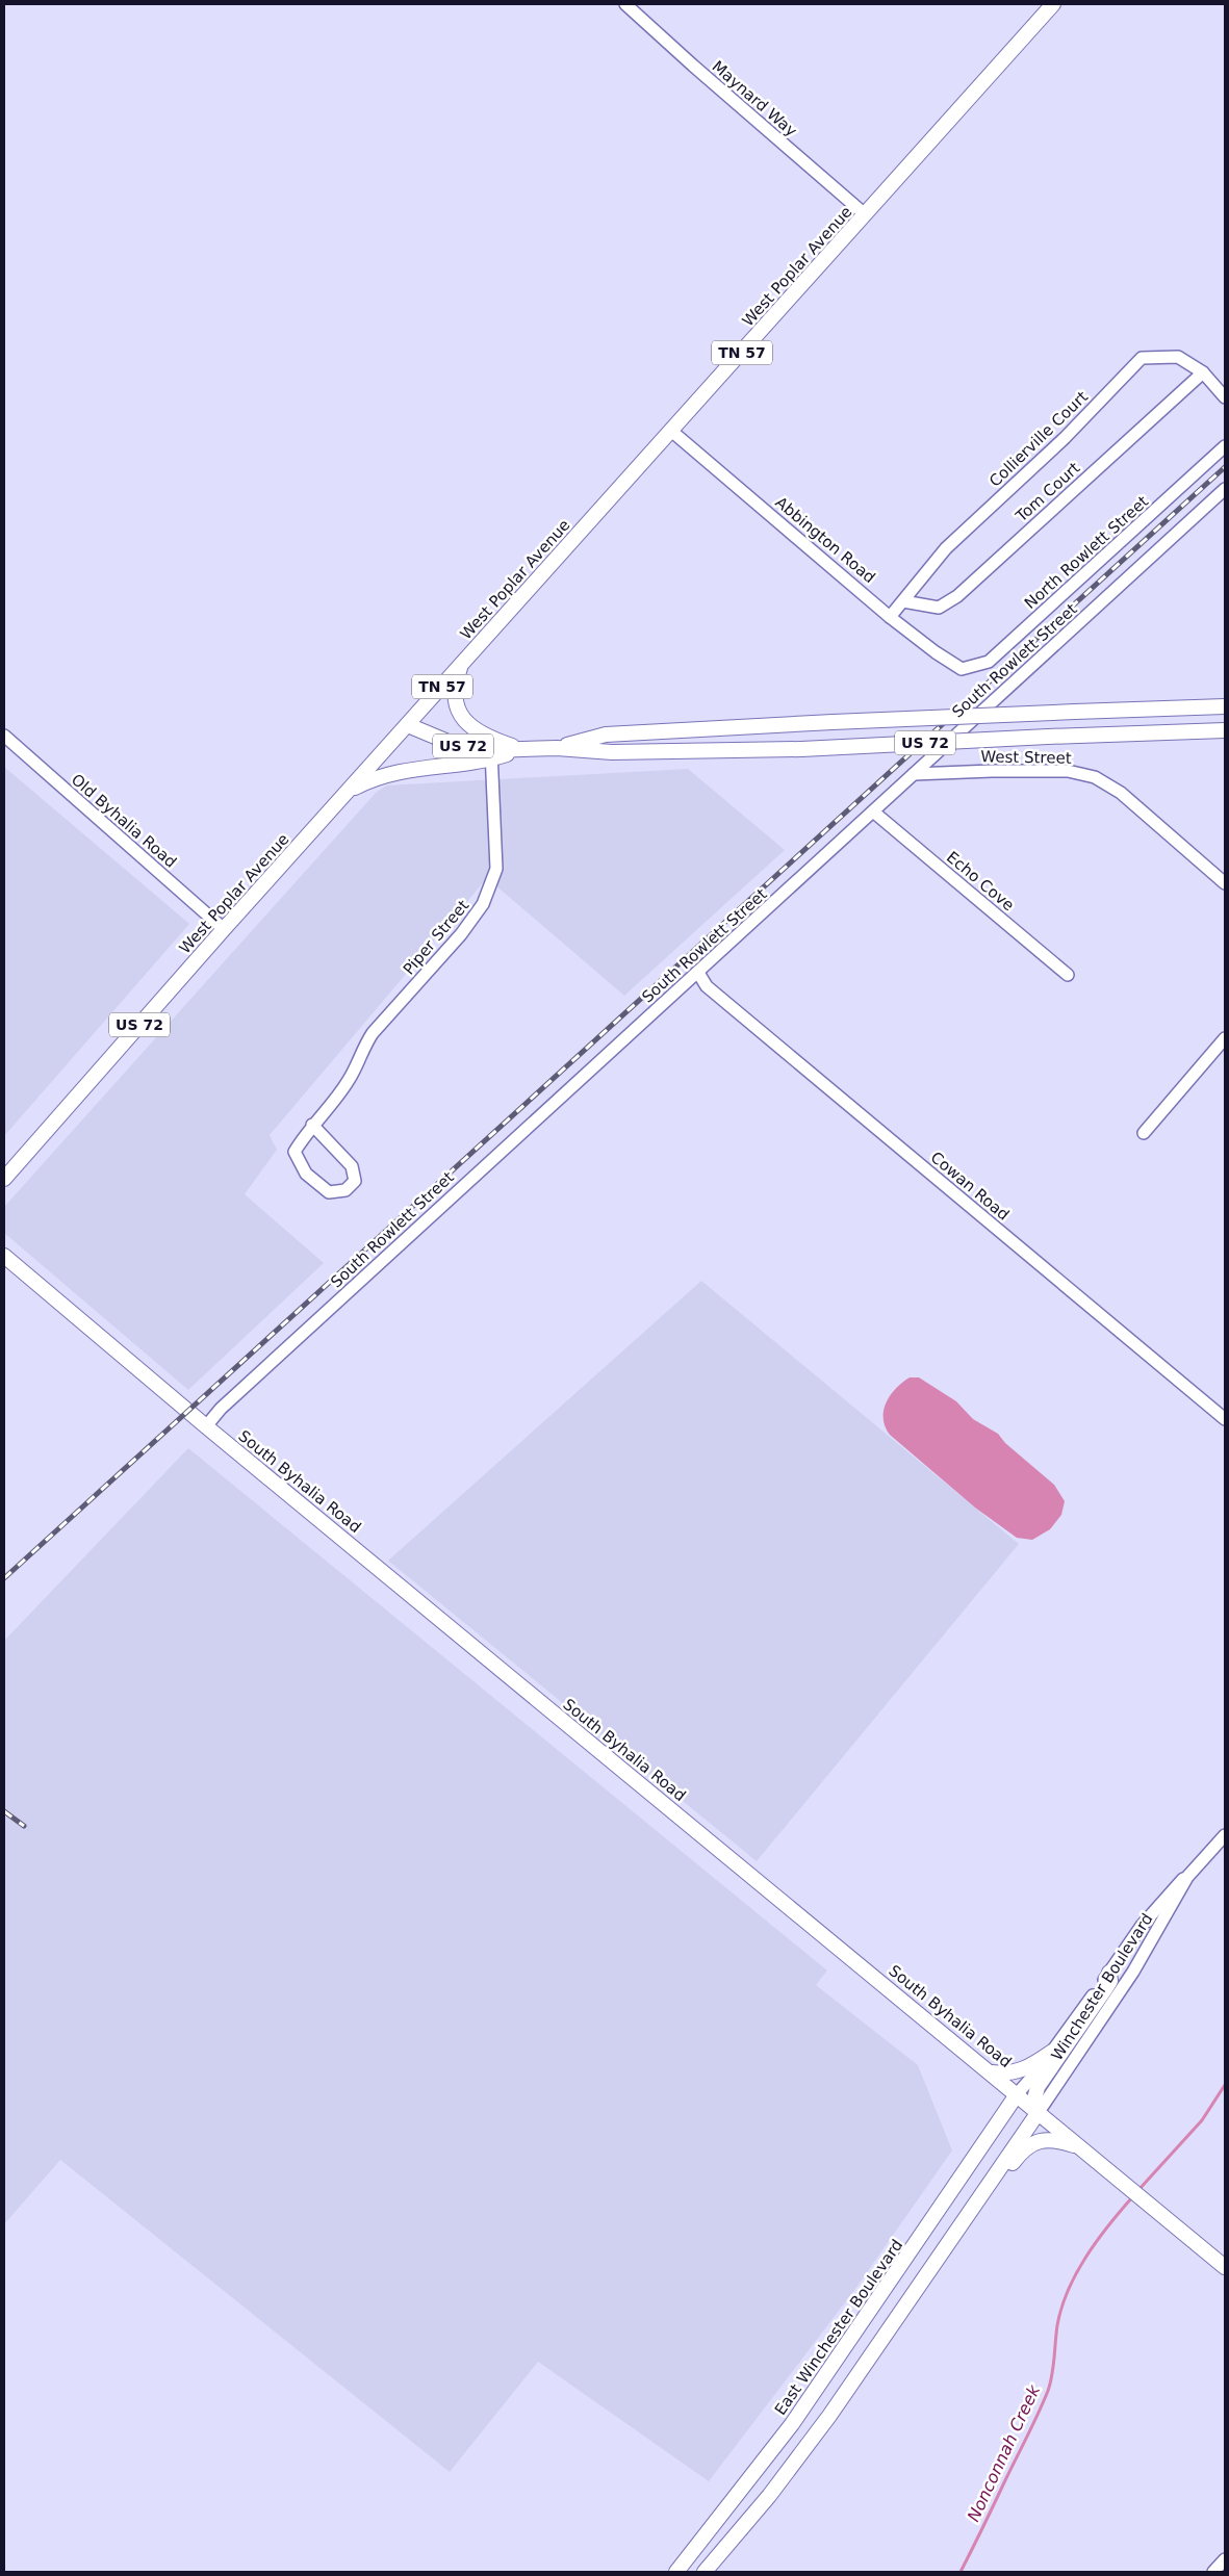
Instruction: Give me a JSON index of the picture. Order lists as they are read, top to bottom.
{
  "streets": {
    "main road": [
      "West Poplar Avenue",
      "TN 57",
      "US 72",
      "South Byhalia Road",
      "East Winchester Boulevard"
    ],
    "street": [
      "Maynard Way",
      "Collierville Court",
      "Tom Court",
      "Abbington Road",
      "North Rowlett Street",
      "South Rowlett Street",
      "West Street",
      "Old Byhalia Road",
      "Echo Cove",
      "Piper Street",
      "Cowan Road",
      "Winchester Boulevard"
    ]
  },
  "crossings": [
    ["Maynard Way", "West Poplar Avenue"],
    ["West Poplar Avenue", "Abbington Road"],
    ["West Poplar Avenue", "US 72"],
    ["West Poplar Avenue", "Old Byhalia Road"],
    ["Collierville Court", "Tom Court"],
    ["Collierville Court", "Abbington Road"],
    ["Abbington Road", "North Rowlett Street"],
    ["South Rowlett Street", "West Street"],
    ["South Rowlett Street", "Echo Cove"],
    ["South Rowlett Street", "Cowan Road"],
    ["South Rowlett Street", "South Byhalia Road"],
    ["US 72", "Piper Street"],
    ["South Byhalia Road", "Winchester Boulevard"],
    ["South Byhalia Road", "East Winchester Boulevard"],
    ["Winchester Boulevard", "East Winchester Boulevard"]
  ],
  "water": ["Nonconnah Creek"]
}
